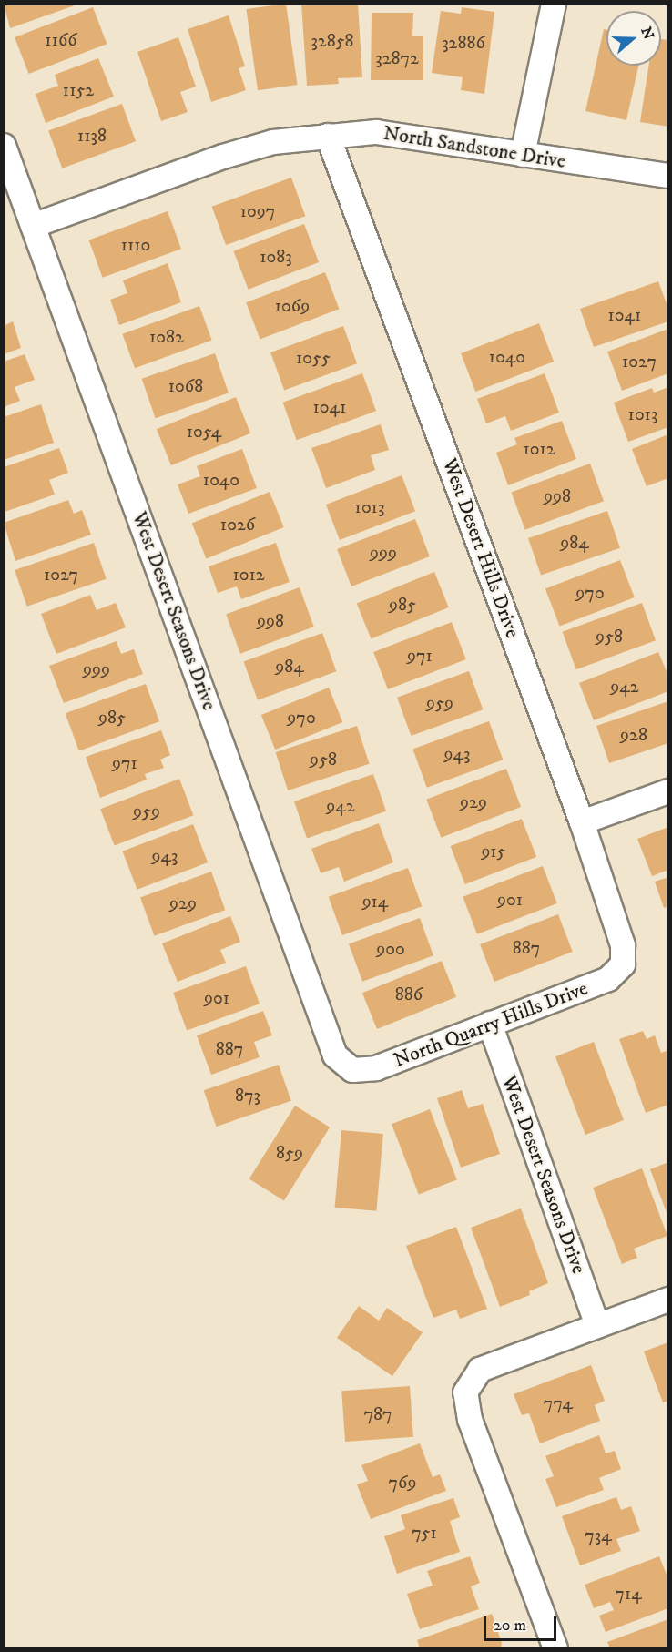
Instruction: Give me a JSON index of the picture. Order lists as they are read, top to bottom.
{
  "streets": {
    "street": [
      "North Sandstone Drive",
      "West Desert Hills Drive",
      "West Desert Seasons Drive",
      "North Quarry Hills Drive"
    ]
  },
  "crossings": [
    ["North Sandstone Drive", "West Desert Hills Drive"],
    ["North Sandstone Drive", "West Desert Seasons Drive"],
    ["West Desert Hills Drive", "North Quarry Hills Drive"],
    ["West Desert Seasons Drive", "North Quarry Hills Drive"]
  ],
  "house_numbers": [
    "1166",
    "32858",
    "32886",
    "32872",
    "1152",
    "1138",
    "1097",
    "1110",
    "1083",
    "1069",
    "1041",
    "1082",
    "1040",
    "1055",
    "1027",
    "1068",
    "1041",
    "1013",
    "1054",
    "1012",
    "1040",
    "998",
    "1013",
    "1026",
    "984",
    "999",
    "1027",
    "1012",
    "970",
    "985",
    "998",
    "958",
    "971",
    "984",
    "999",
    "942",
    "959",
    "985",
    "970",
    "928",
    "943",
    "958",
    "971",
    "929",
    "942",
    "959",
    "915",
    "943",
    "901",
    "914",
    "929",
    "887",
    "900",
    "886",
    "901",
    "887",
    "873",
    "859",
    "774",
    "787",
    "769",
    "751",
    "734",
    "714"
  ],
  "scale_bar": "20 m",
  "north": "right"
}
